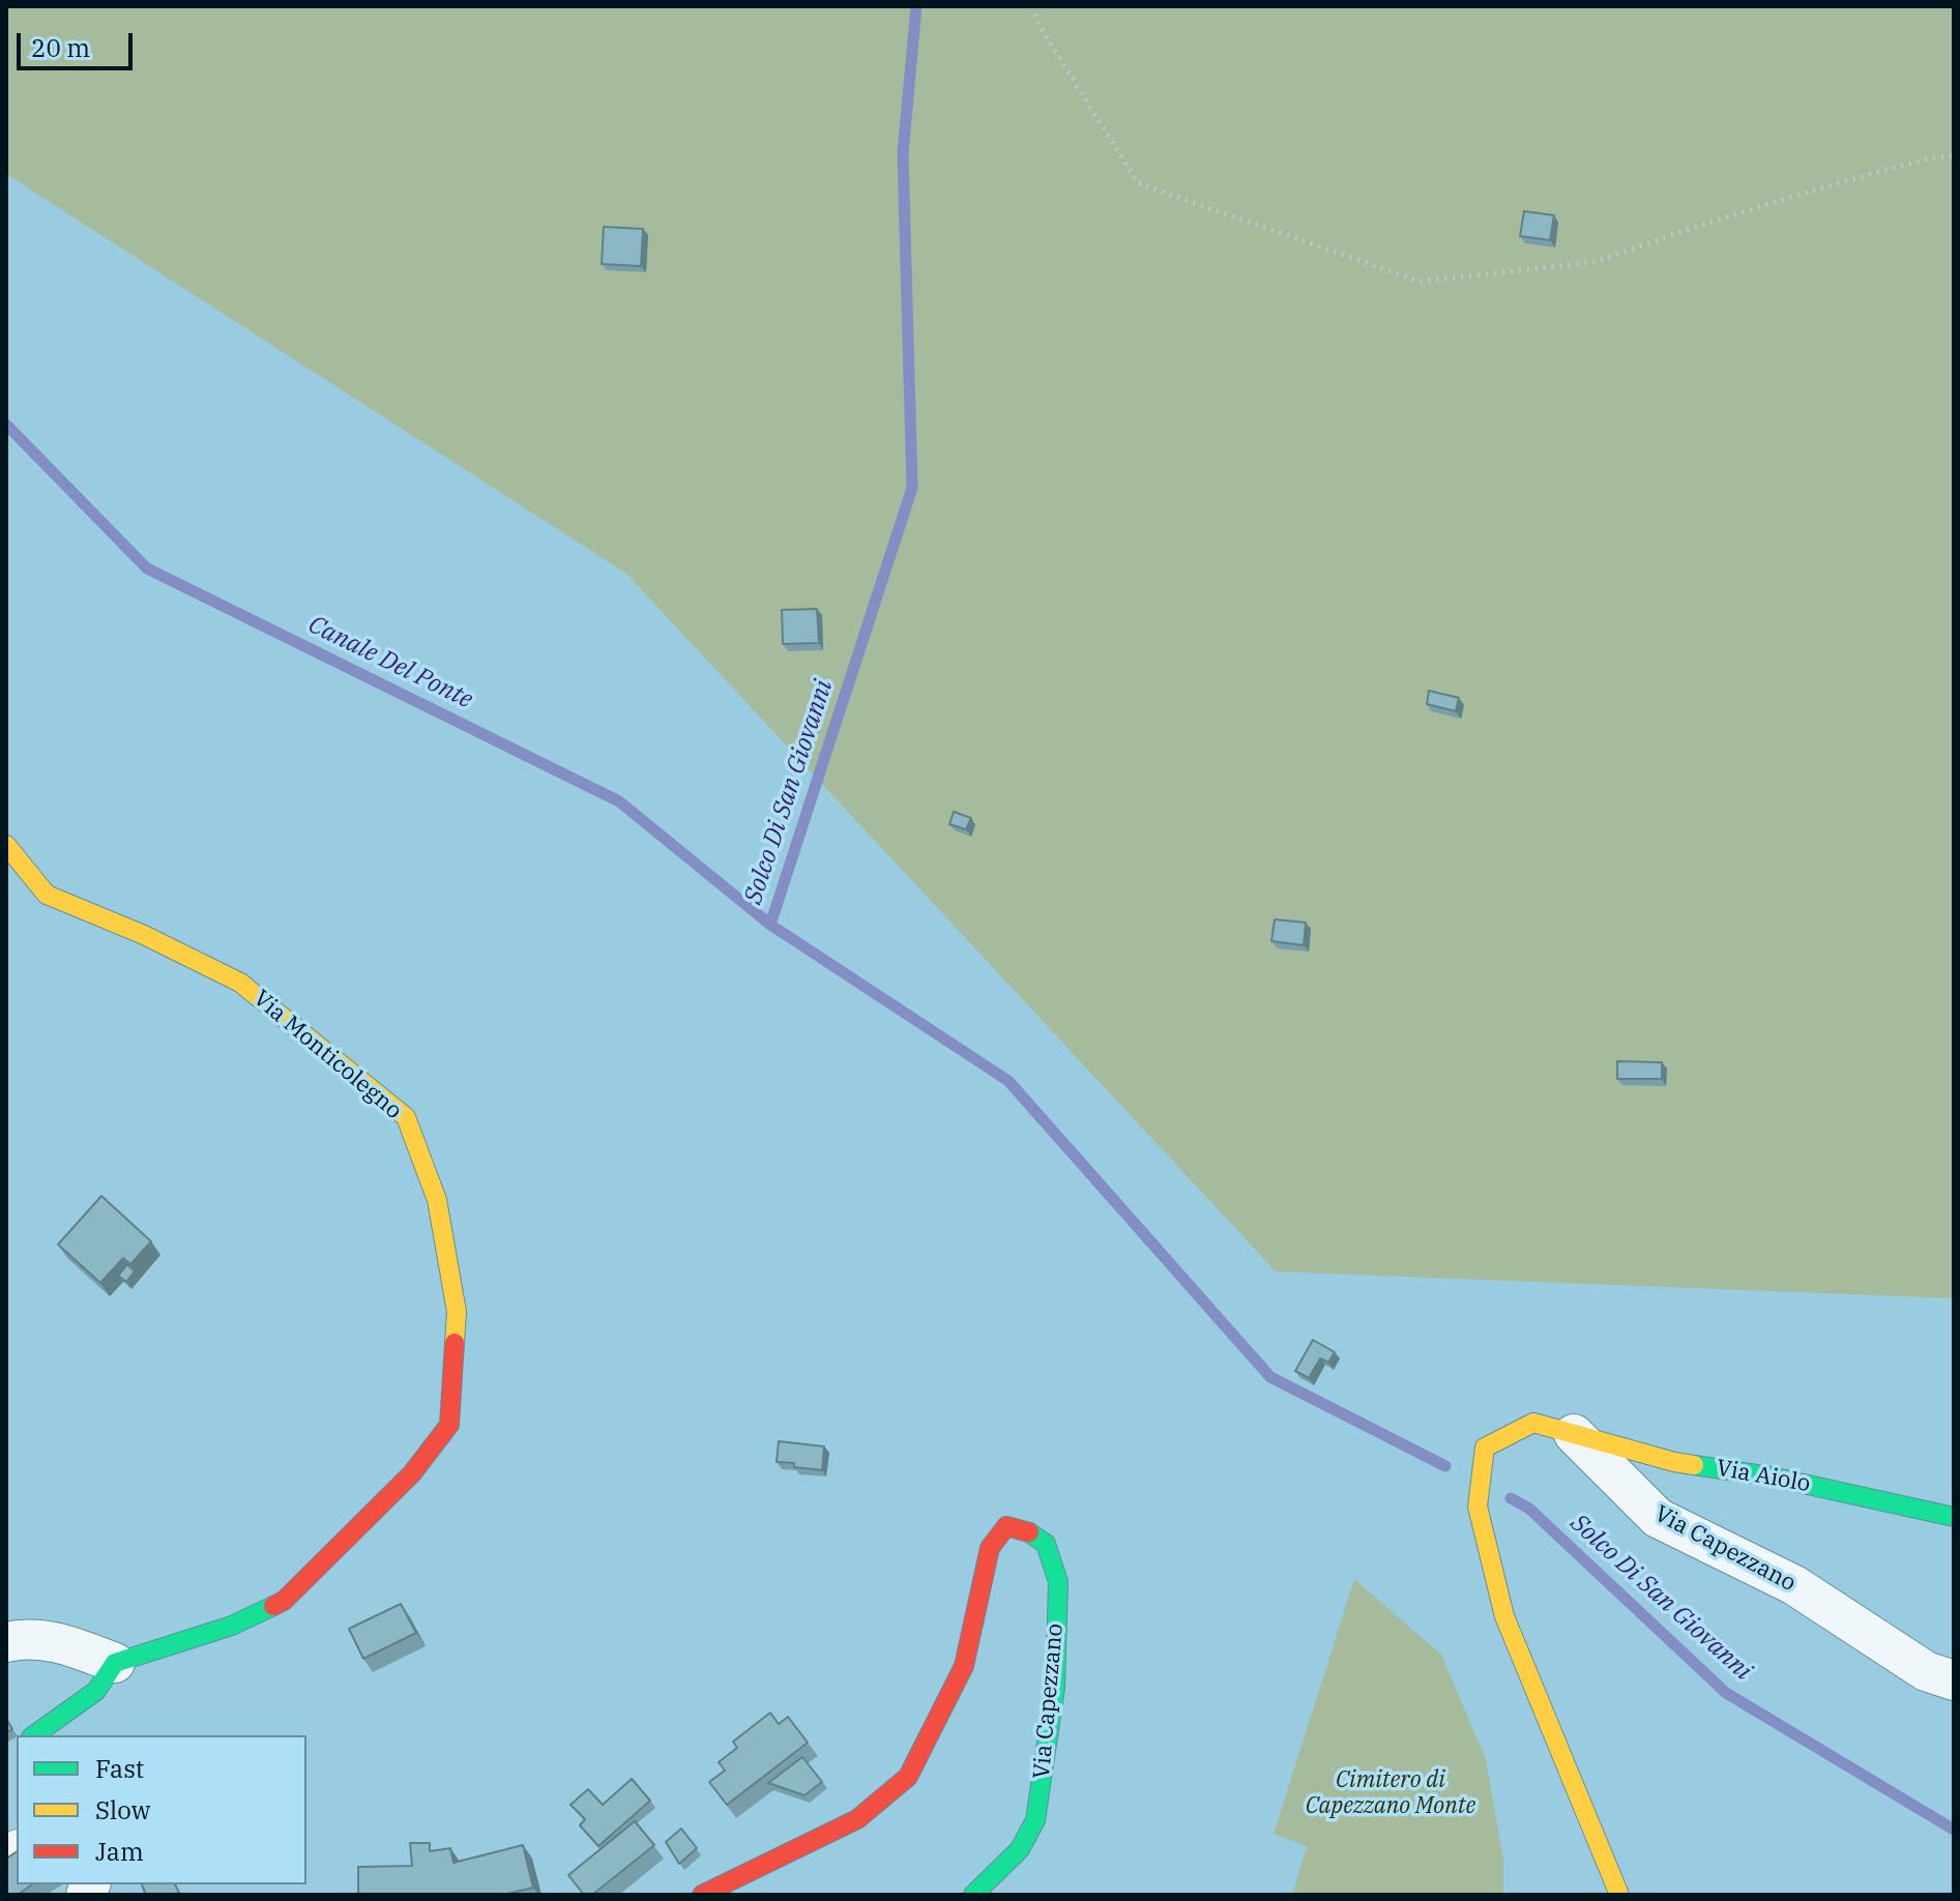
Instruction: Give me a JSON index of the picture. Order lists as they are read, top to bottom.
{
  "streets": {
    "street": ["Via Monticolegno", "Via Aiolo", "Via Capezzano"]
  },
  "crossings": [
    ["Via Aiolo", "Via Capezzano"]
  ],
  "water": ["Canale Del Ponte", "Solco Di San Giovanni"],
  "parks": ["Cimitero di Capezzano Monte"],
  "legend": ["Fast", "Slow", "Jam"],
  "scale_bar": "20 m"
}
